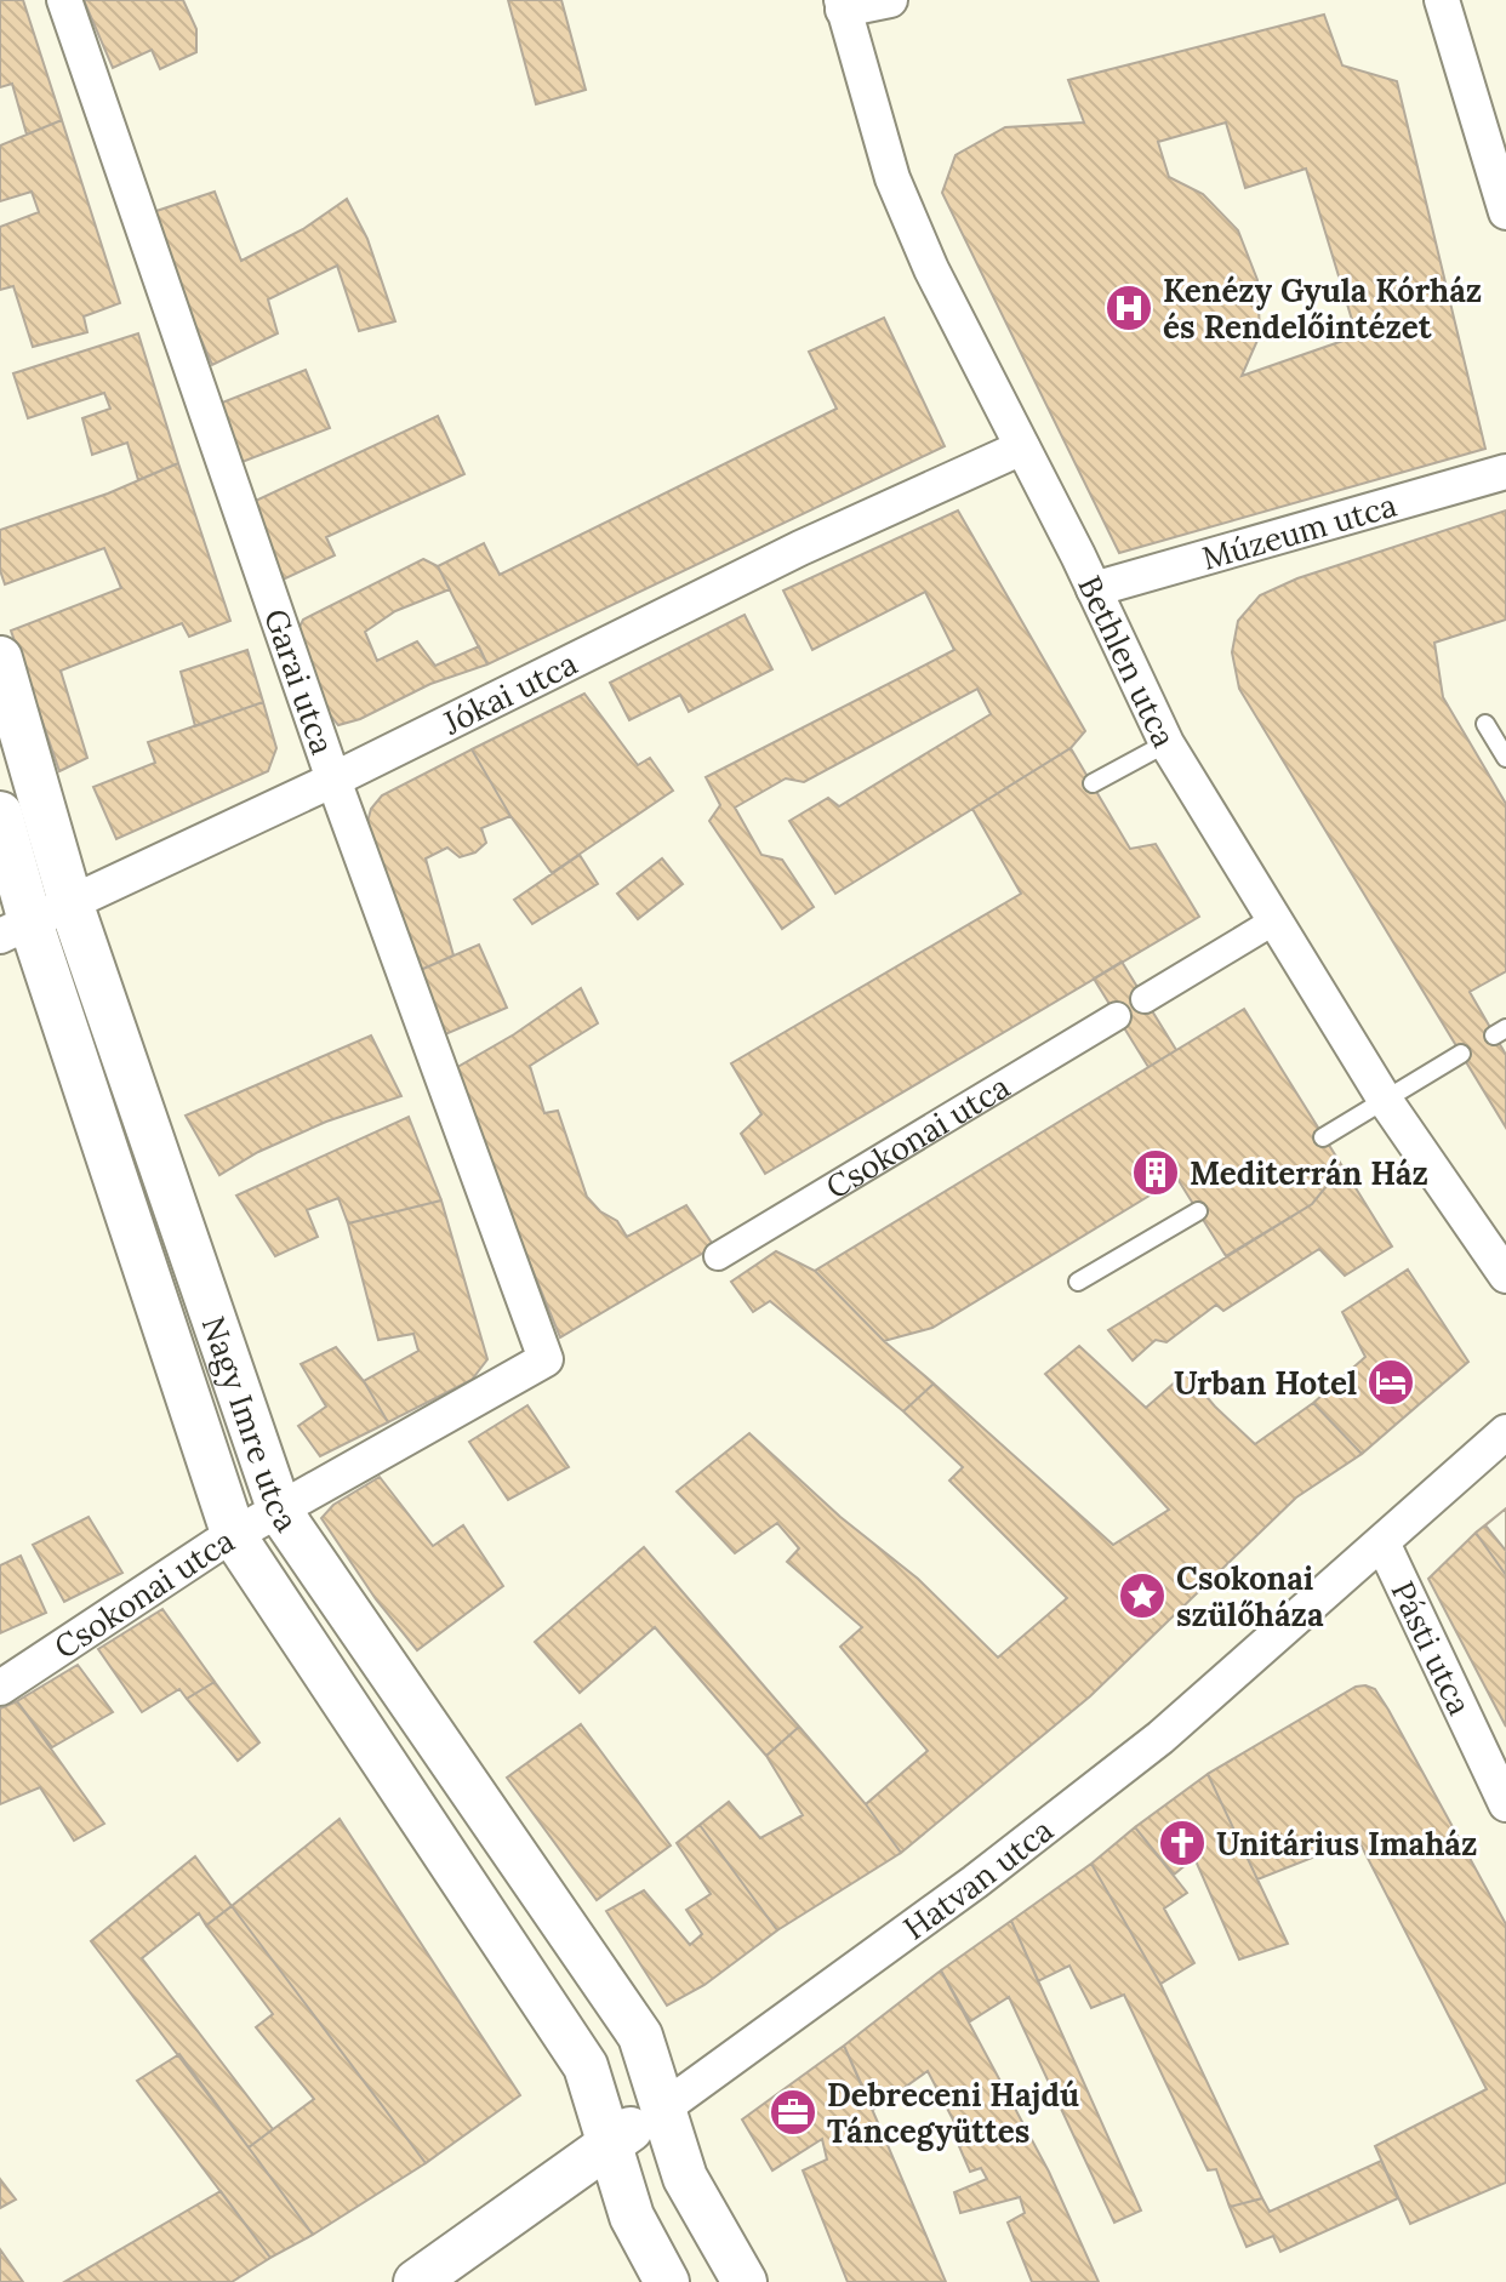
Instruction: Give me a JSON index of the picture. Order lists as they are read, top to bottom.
{
  "streets": {
    "street": [
      "Múzeum utca",
      "Bethlen utca",
      "Garai utca",
      "Jókai utca",
      "Csokonai utca",
      "Nagy Imre utca",
      "Pásti utca",
      "Hatvan utca"
    ]
  },
  "crossings": [
    ["Múzeum utca", "Bethlen utca"],
    ["Bethlen utca", "Jókai utca"],
    ["Garai utca", "Jókai utca"],
    ["Garai utca", "Csokonai utca"],
    ["Jókai utca", "Nagy Imre utca"],
    ["Csokonai utca", "Nagy Imre utca"],
    ["Nagy Imre utca", "Hatvan utca"],
    ["Pásti utca", "Hatvan utca"]
  ],
  "places": {
    "hospital": ["Kenézy Gyula Kórház és Rendelőintézet"],
    "building": ["Mediterrán Ház"],
    "hotel": ["Urban Hotel"],
    "place": ["Csokonai szülőháza"],
    "church": ["Unitárius Imaház"],
    "office": ["Debreceni Hajdú Táncegyüttes"]
  }
}
